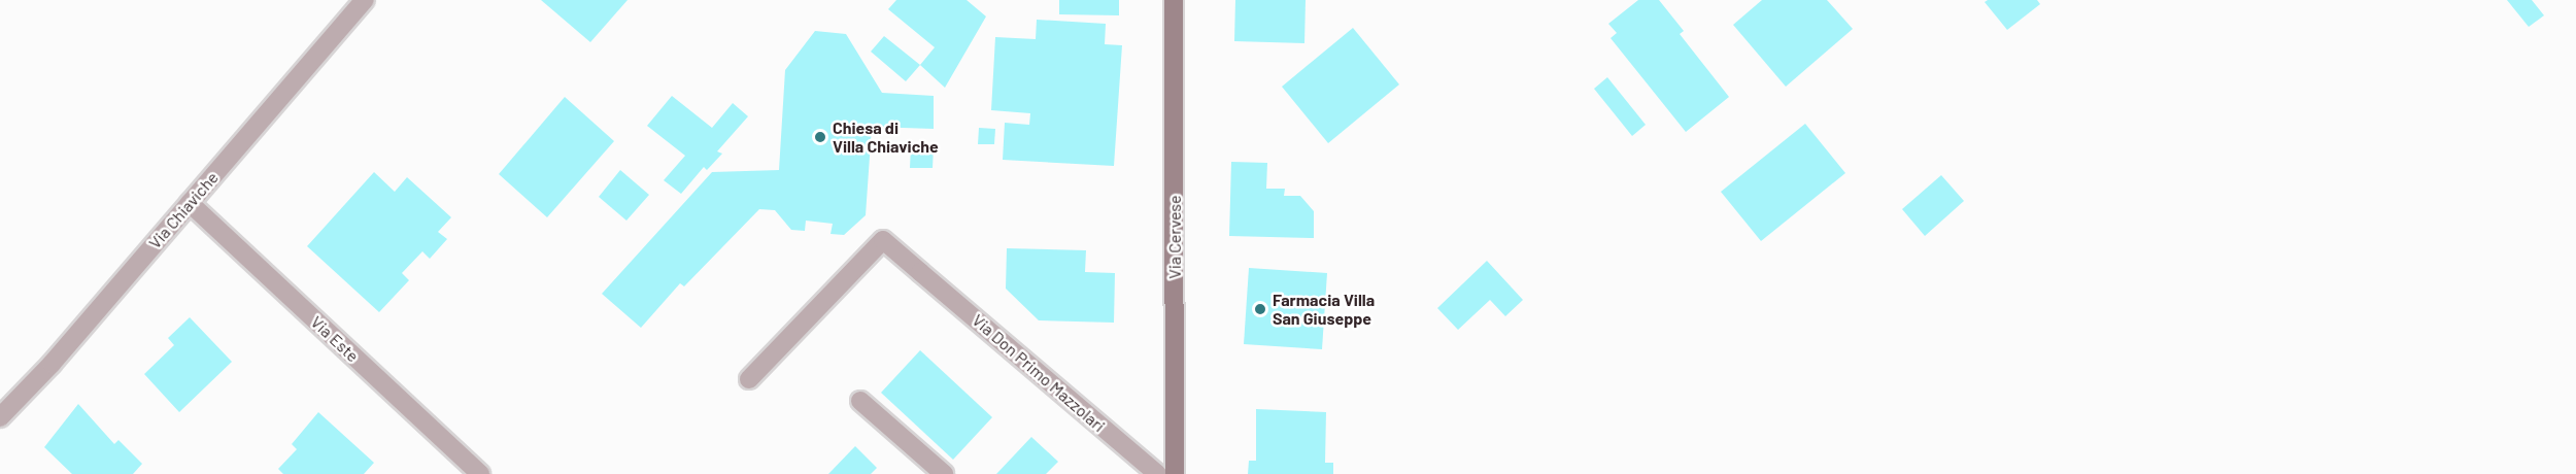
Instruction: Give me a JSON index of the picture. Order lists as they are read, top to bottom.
{
  "streets": {
    "main road": ["Via Cervese"],
    "street": ["Via Chiaviche", "Via Este", "Via Don Primo Mazzolari"]
  },
  "crossings": [
    ["Via Chiaviche", "Via Este"]
  ],
  "places": ["Chiesa di Villa Chiaviche", "Farmacia Villa San Giuseppe"]
}
